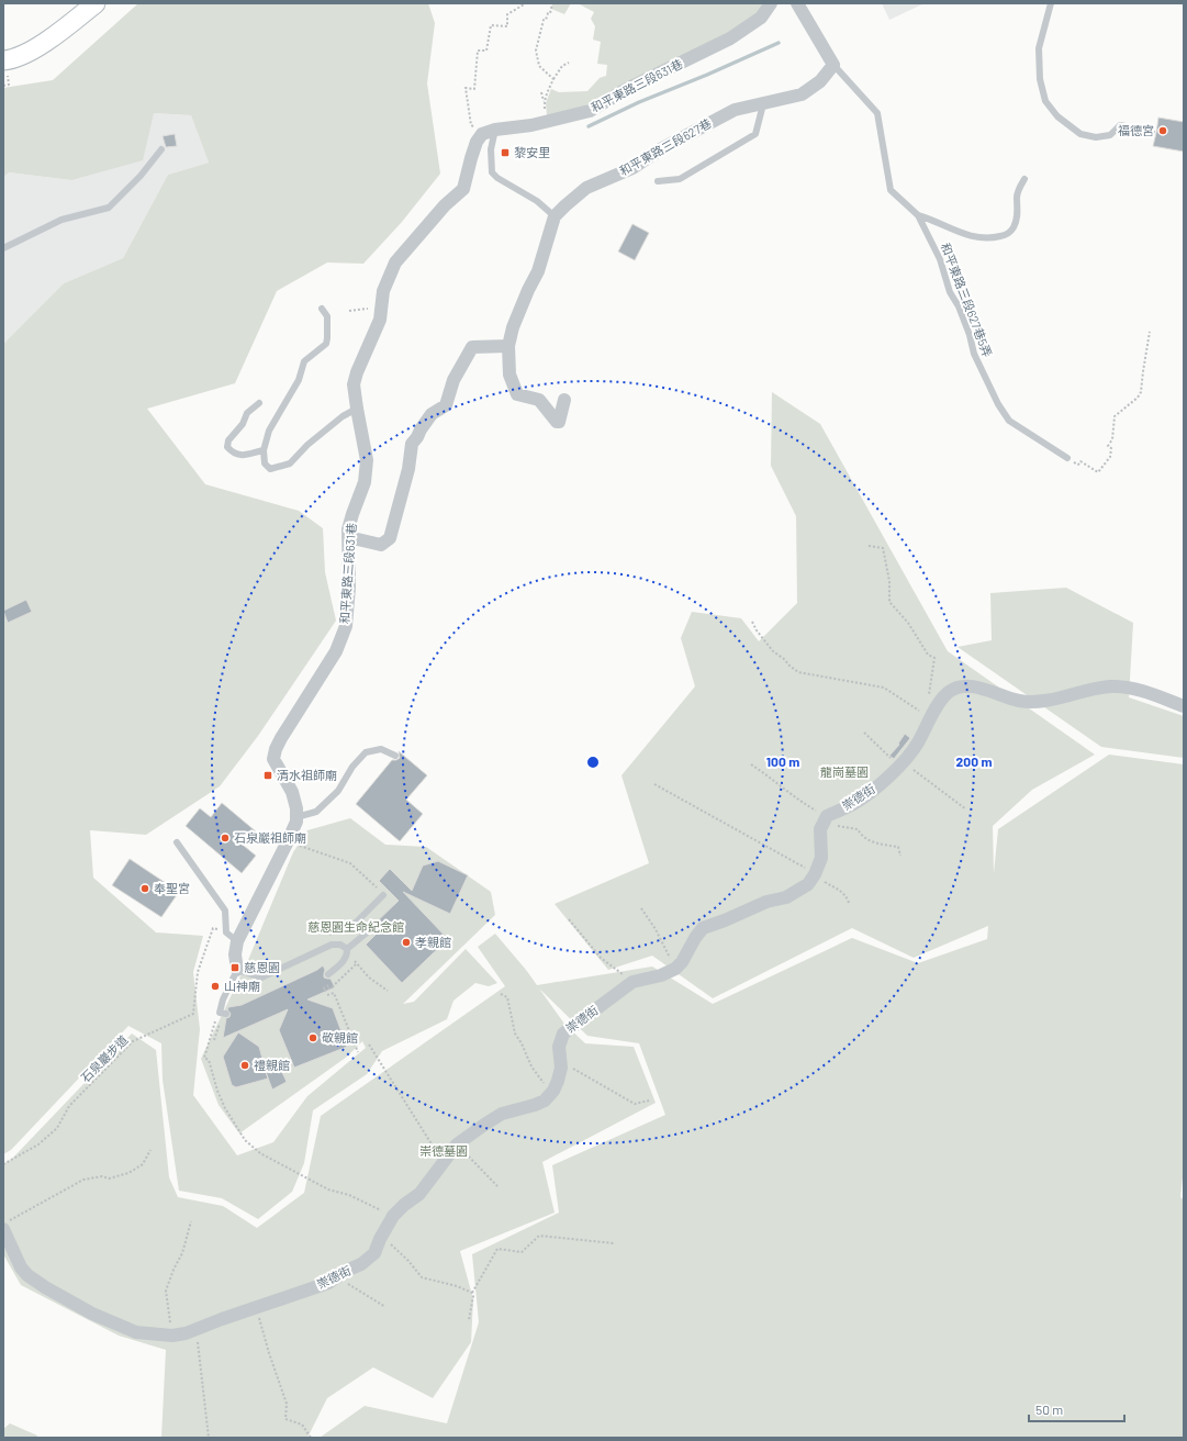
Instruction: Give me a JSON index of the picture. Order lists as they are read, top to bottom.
{
  "streets": {
    "street": ["和平東路三段631巷", "和平東路三段627巷", "崇德街"],
    "lane": ["和平東路三段627巷5弄"],
    "path": ["石泉巖步道"]
  },
  "crossings": [
    ["和平東路三段631巷", "石泉巖步道"],
    ["和平東路三段627巷", "和平東路三段627巷5弄"]
  ],
  "parks": ["龍崗墓園", "慈恩園生命紀念館", "崇德墓園"],
  "places": {
    "other": [
      "福德宮",
      "石泉巖祖師廟",
      "奉聖宮",
      "孝親館",
      "山神廟",
      "敬親館",
      "禮親館"
    ],
    "transit": ["黎安里", "清水祖師廟", "慈恩園"]
  },
  "scale_bar": "50 m",
  "rings": ["100 m", "200 m"]
}
